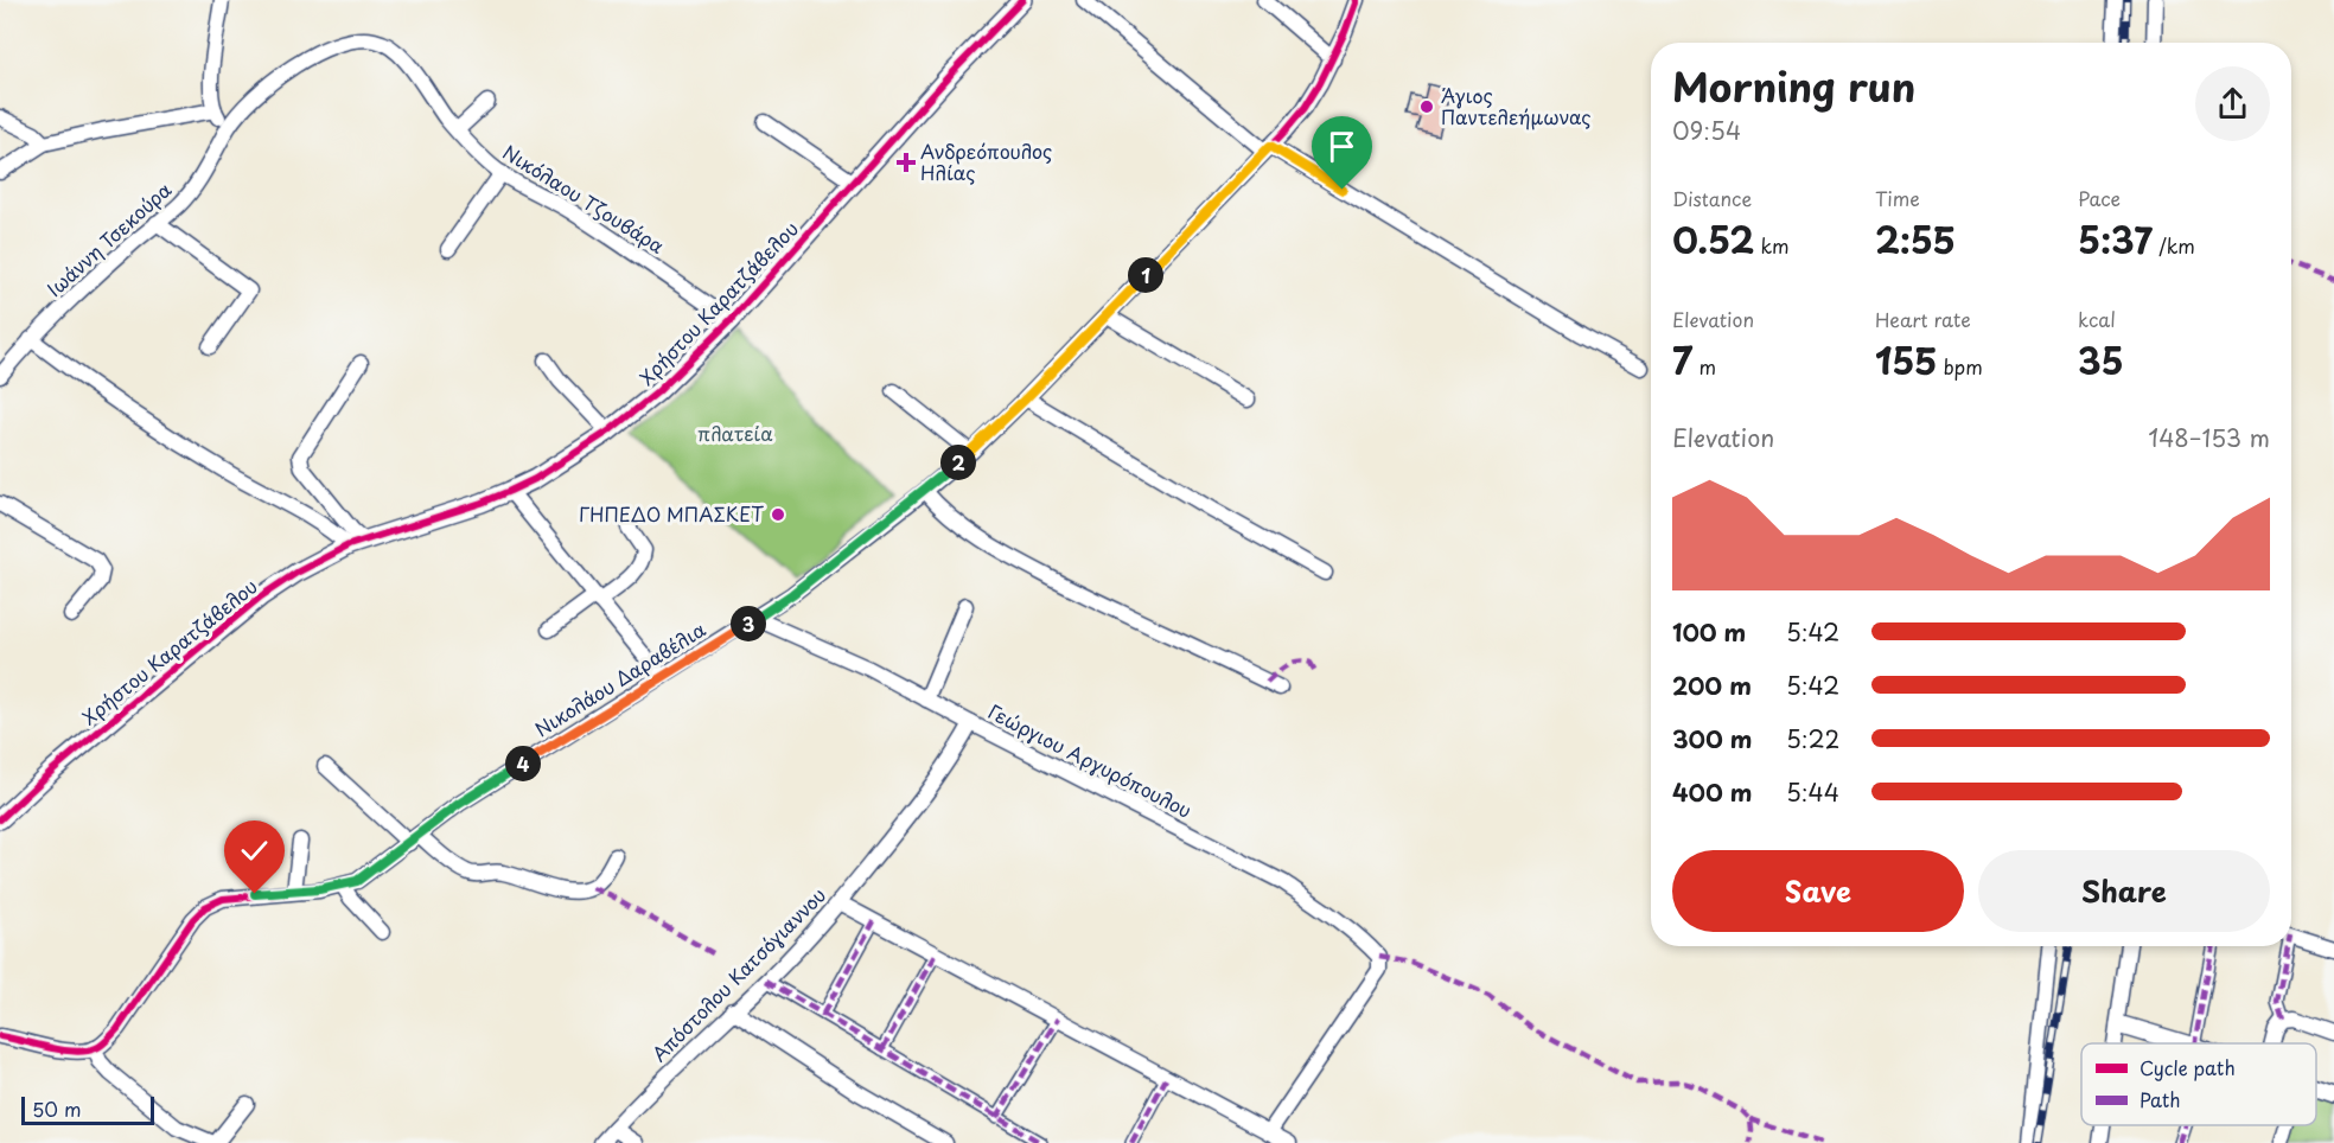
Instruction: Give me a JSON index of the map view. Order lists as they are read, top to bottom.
{
  "streets": {
    "street": [
      "Νικόλαου Τζουβάρα",
      "Ιωάννη Τσεκούρα",
      "Χρήστου Καρατζάβελου",
      "Νικολάου Δαραβέλια",
      "Γεώργιου Αργυρόπουλου",
      "Απόστολου Κατσόγιαννου"
    ]
  },
  "crossings": [
    ["Νικόλαου Τζουβάρα", "Ιωάννη Τσεκούρα"],
    ["Νικόλαου Τζουβάρα", "Χρήστου Καρατζάβελου"],
    ["Νικολάου Δαραβέλια", "Γεώργιου Αργυρόπουλου"],
    ["Γεώργιου Αργυρόπουλου", "Απόστολου Κατσόγιαννου"]
  ],
  "parks": ["πλατεία"],
  "places": {
    "other": ["Άγιος Παντελεήμωνας", "ΓΗΠΕΔΟ ΜΠΑΣΚΕΤ"],
    "health": ["Ανδρεόπουλος Ηλίας"]
  },
  "legend": ["Cycle path", "Path"],
  "scale_bar": "50 m",
  "page": {
    "heading": ["Morning run", "09:54"],
    "stats": [
      ["Distance", "0.52 km"],
      ["Time", "2:55"],
      ["Pace", "5:37 /km"],
      ["Elevation", "7 m"],
      ["Heart rate", "155 bpm"],
      ["kcal", "35"]
    ],
    "pins": [
      "1",
      "2",
      "3",
      "4"
    ],
    "chart": ["Elevation", "148–153 m"],
    "list": [
      {
        "name": "100 m",
        "note": "5:42"
      },
      {
        "name": "200 m",
        "note": "5:42"
      },
      {
        "name": "300 m",
        "note": "5:22"
      },
      {
        "name": "400 m",
        "note": "5:44"
      }
    ],
    "buttons": ["Save", "Share"],
    "scale": "50 m"
  }
}
